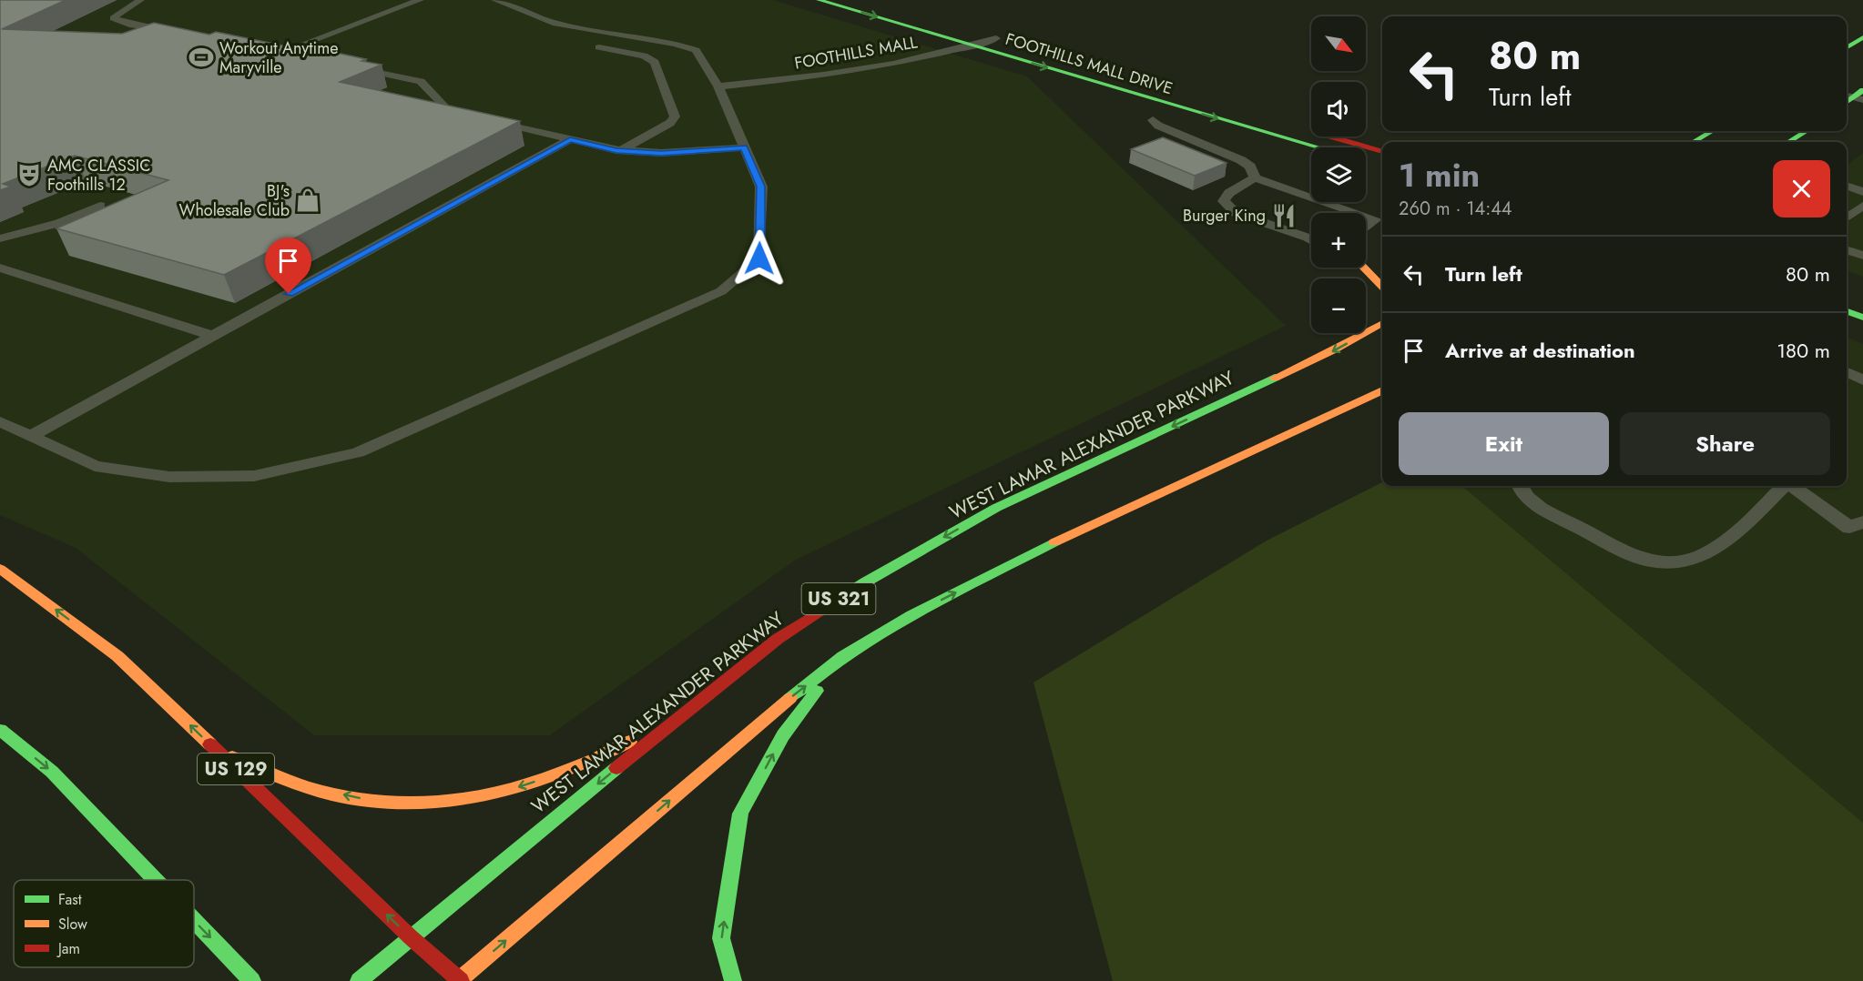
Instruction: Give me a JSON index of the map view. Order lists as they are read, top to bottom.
{
  "streets": {
    "main road": [
      "FOOTHILLS MALL DRIVE",
      "WEST LAMAR ALEXANDER PARKWAY",
      "US 321",
      "US 129"
    ],
    "lane": ["FOOTHILLS MALL"]
  },
  "crossings": [
    ["FOOTHILLS MALL", "FOOTHILLS MALL DRIVE"],
    ["WEST LAMAR ALEXANDER PARKWAY", "US 129"],
    ["US 321", "US 129"]
  ],
  "places": {
    "sports": ["Workout Anytime Maryville"],
    "theatre": ["AMC CLASSIC Foothills 12"],
    "shop": ["BJ's Wholesale Club"],
    "restaurant": ["Burger King"]
  },
  "legend": ["Fast", "Slow", "Jam"],
  "north": "bottom right",
  "page": {
    "map_buttons": ["+", "−"],
    "turn": ["80 m", "Turn left"],
    "heading": ["1 min", "260 m · 14:44"],
    "list": [
      {
        "name": "Turn left",
        "value": "80 m"
      },
      {
        "name": "Arrive at destination",
        "value": "180 m"
      }
    ],
    "buttons": ["Exit", "Share"]
  }
}
